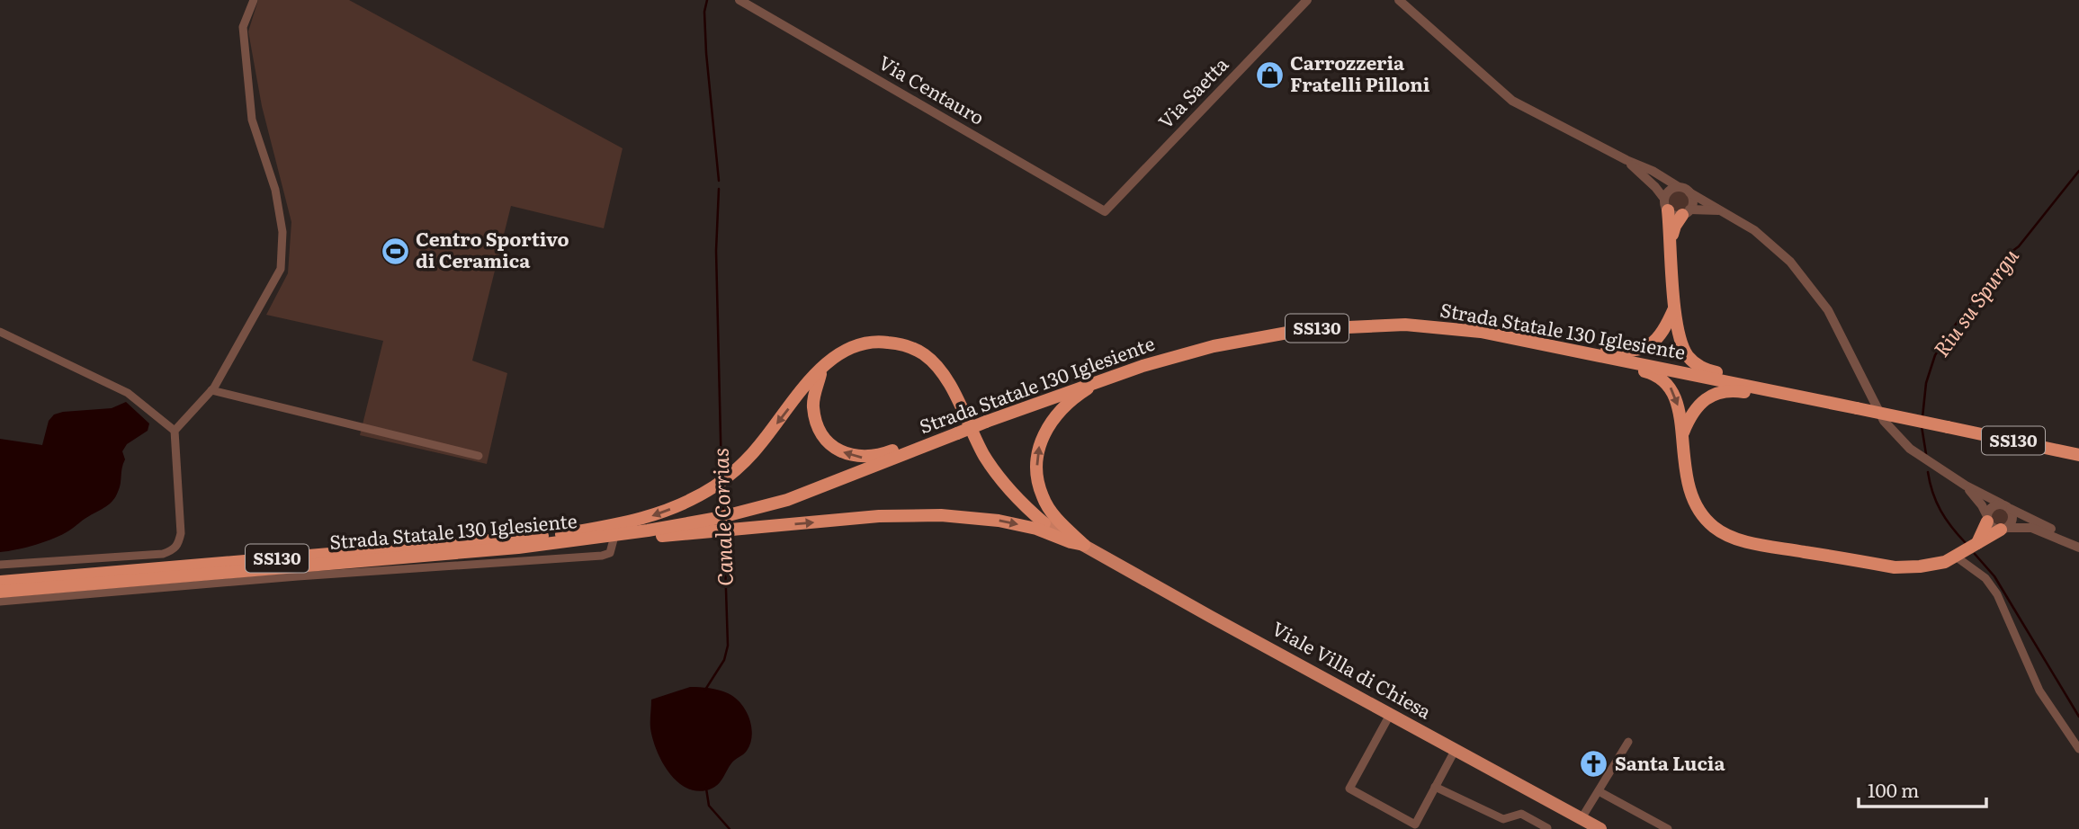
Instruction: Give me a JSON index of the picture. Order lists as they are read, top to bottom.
{
  "streets": {
    "highway": ["SS130", "Strada Statale 130 Iglesiente"],
    "main road": ["Viale Villa di Chiesa"],
    "street": ["Via Centauro", "Via Saetta"]
  },
  "crossings": [
    ["Via Centauro", "Via Saetta"]
  ],
  "water": ["Riu su Spurgu", "Canale Corrias"],
  "places": {
    "shop": ["Carrozzeria Fratelli Pilloni"],
    "sports": ["Centro Sportivo di Ceramica"],
    "church": ["Santa Lucia"]
  },
  "scale_bar": "100 m"
}
